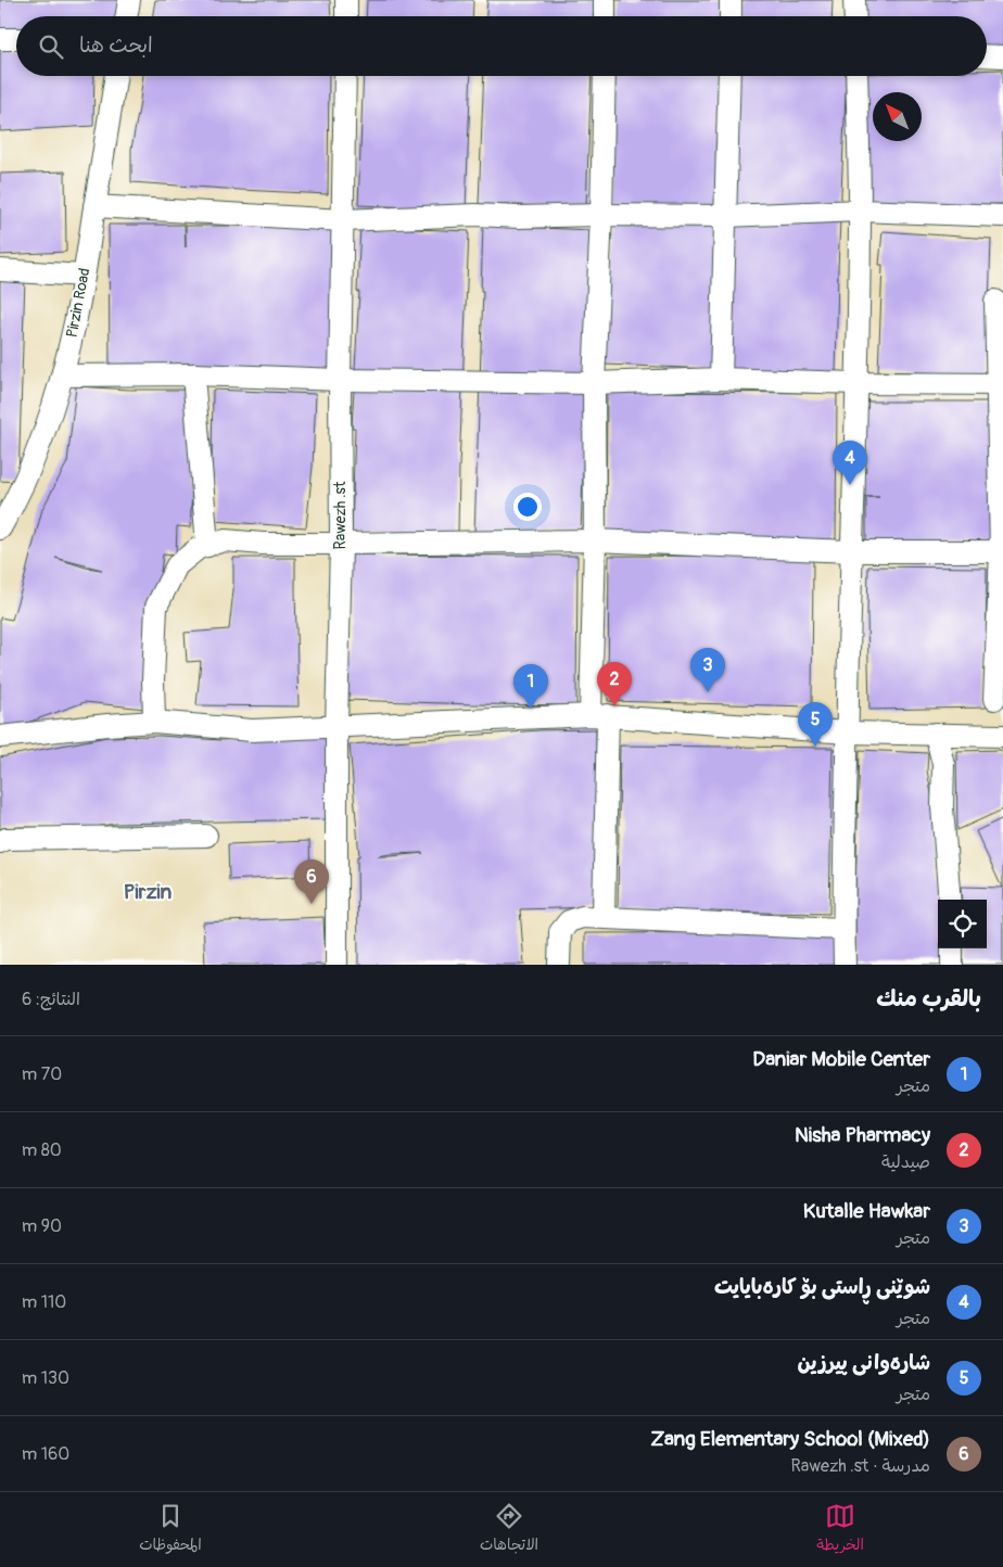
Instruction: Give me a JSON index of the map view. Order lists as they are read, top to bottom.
{
  "streets": {
    "street": ["Pirzin Road", "Rawezh .st"]
  },
  "districts": ["Pirzin"],
  "north": "top left",
  "page": {
    "search": "ابحث هنا",
    "pins": [
      "4",
      "3",
      "2",
      "1",
      "5",
      "6"
    ],
    "heading": ["بالقرب منك", "النتائج: 6"],
    "list": [
      {
        "mark": "1",
        "name": "Daniar Mobile Center",
        "note": "متجر",
        "value": "70 m"
      },
      {
        "mark": "2",
        "name": "Nisha Pharmacy",
        "note": "صيدلية",
        "value": "80 m"
      },
      {
        "mark": "3",
        "name": "Kutalle Hawkar",
        "note": "متجر",
        "value": "90 m"
      },
      {
        "mark": "4",
        "name": "شوێنی ڕاستی بۆ کارەبایایت",
        "note": "متجر",
        "value": "110 m"
      },
      {
        "mark": "5",
        "name": "شارەوانی پیرزین",
        "note": "متجر",
        "value": "130 m"
      },
      {
        "mark": "6",
        "name": "Zang Elementary School (Mixed)",
        "note": "مدرسة · Rawezh .st",
        "value": "160 m"
      }
    ],
    "nav": ["الخريطة", "الاتجاهات", "المحفوظات"]
  }
}
